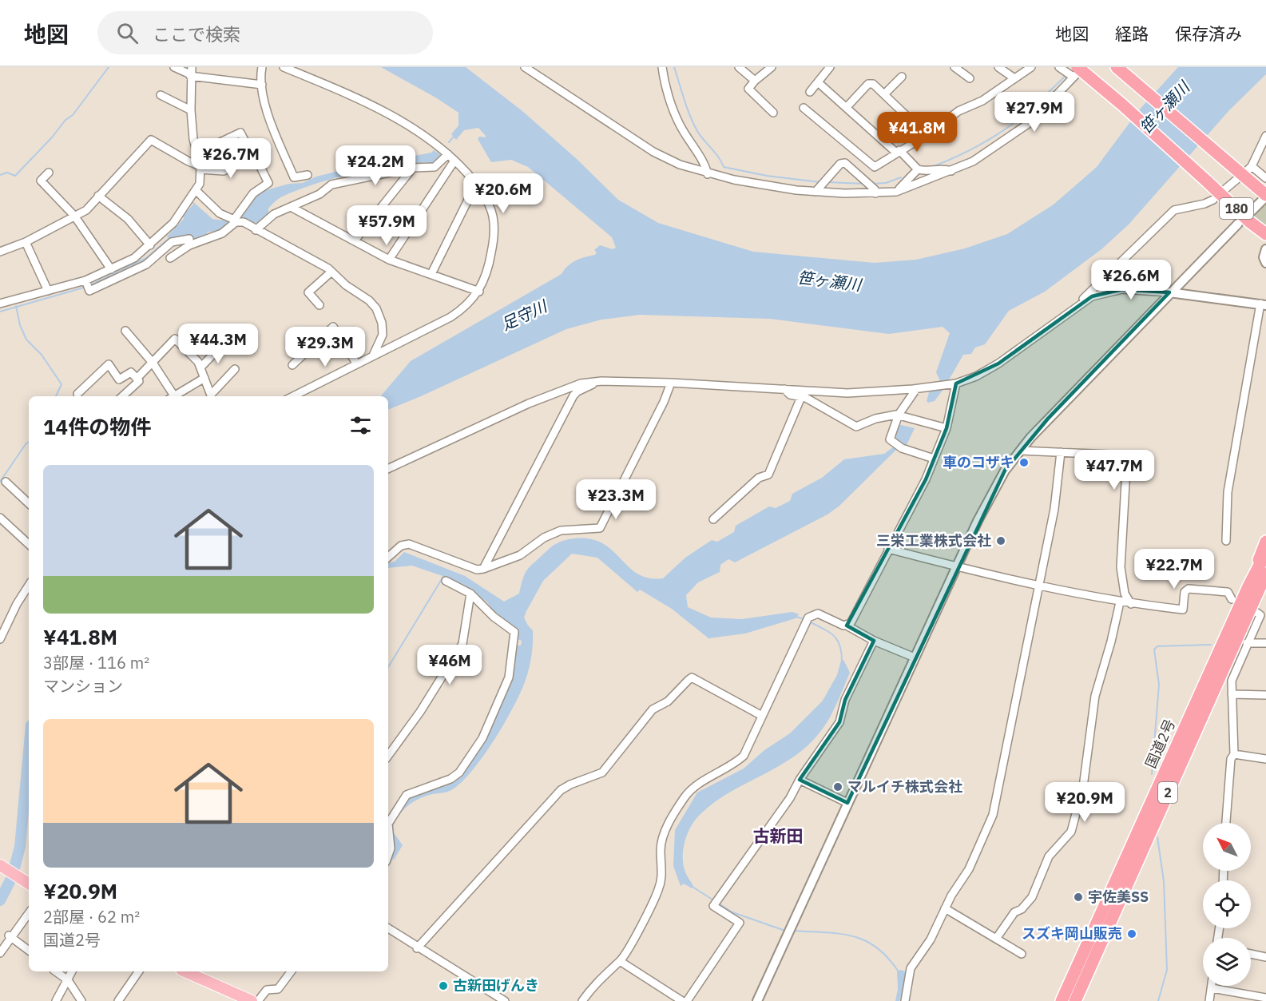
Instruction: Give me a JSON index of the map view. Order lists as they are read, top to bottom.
{
  "streets": {
    "highway": ["180", "国道2号", "2"]
  },
  "crossings": [
    ["国道2号", "2"]
  ],
  "districts": ["古新田"],
  "water": ["笹ヶ瀬川", "足守川"],
  "places": [
    "車のコザキ",
    "三栄工業株式会社",
    "マルイチ株式会社",
    "宇佐美SS",
    "スズキ岡山販売",
    "古新田げんき"
  ],
  "north": "top left",
  "page": {
    "header": "地図",
    "search": "ここで検索",
    "nav": ["地図", "経路", "保存済み"],
    "price": [
      "¥27.9M",
      "¥41.8M",
      "¥26.7M",
      "¥24.2M",
      "¥20.6M",
      "¥57.9M",
      "¥26.6M",
      "¥44.3M",
      "¥29.3M",
      "¥47.7M",
      "¥23.3M",
      "¥22.7M",
      "¥46M",
      "¥20.9M"
    ],
    "heading": "14件の物件",
    "list": [
      {
        "name": "¥41.8M",
        "note": "3部屋 · 116 m² · マンション"
      },
      {
        "name": "¥20.9M",
        "note": "2部屋 · 62 m² · 国道2号"
      }
    ]
  }
}
